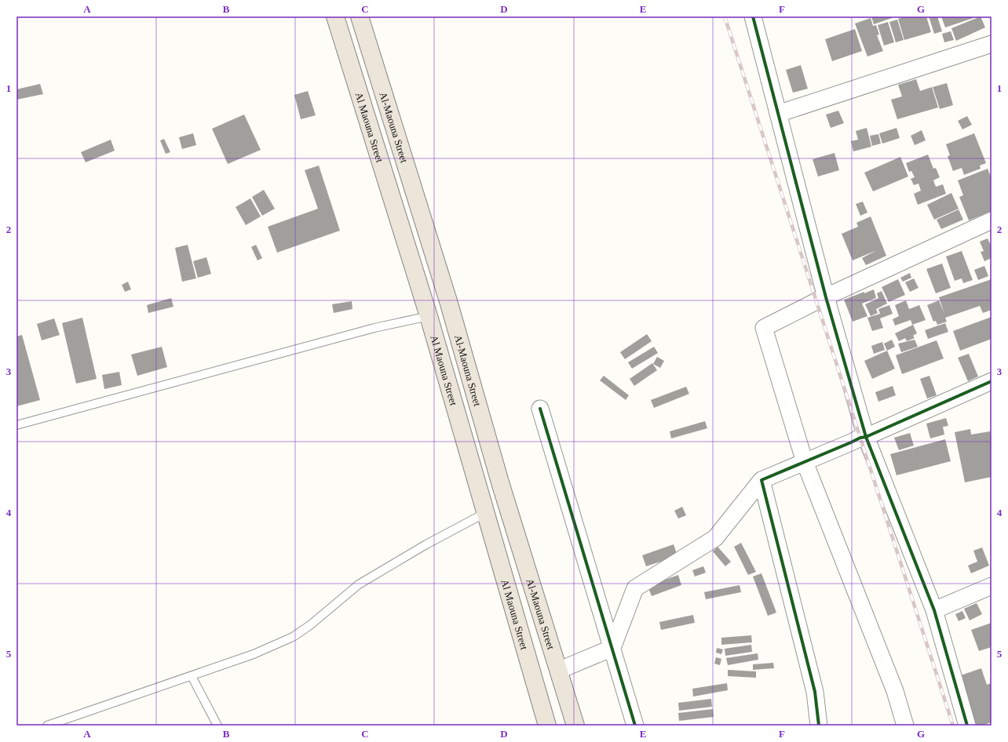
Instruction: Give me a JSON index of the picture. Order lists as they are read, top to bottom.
{
  "streets": {
    "highway": ["Al Maouna Street", "Al-Maouna Street"]
  },
  "grid": {
    "columns": [
      "A",
      "B",
      "C",
      "D",
      "E",
      "F",
      "G"
    ],
    "rows": [
      "1",
      "2",
      "3",
      "4",
      "5"
    ]
  }
}
